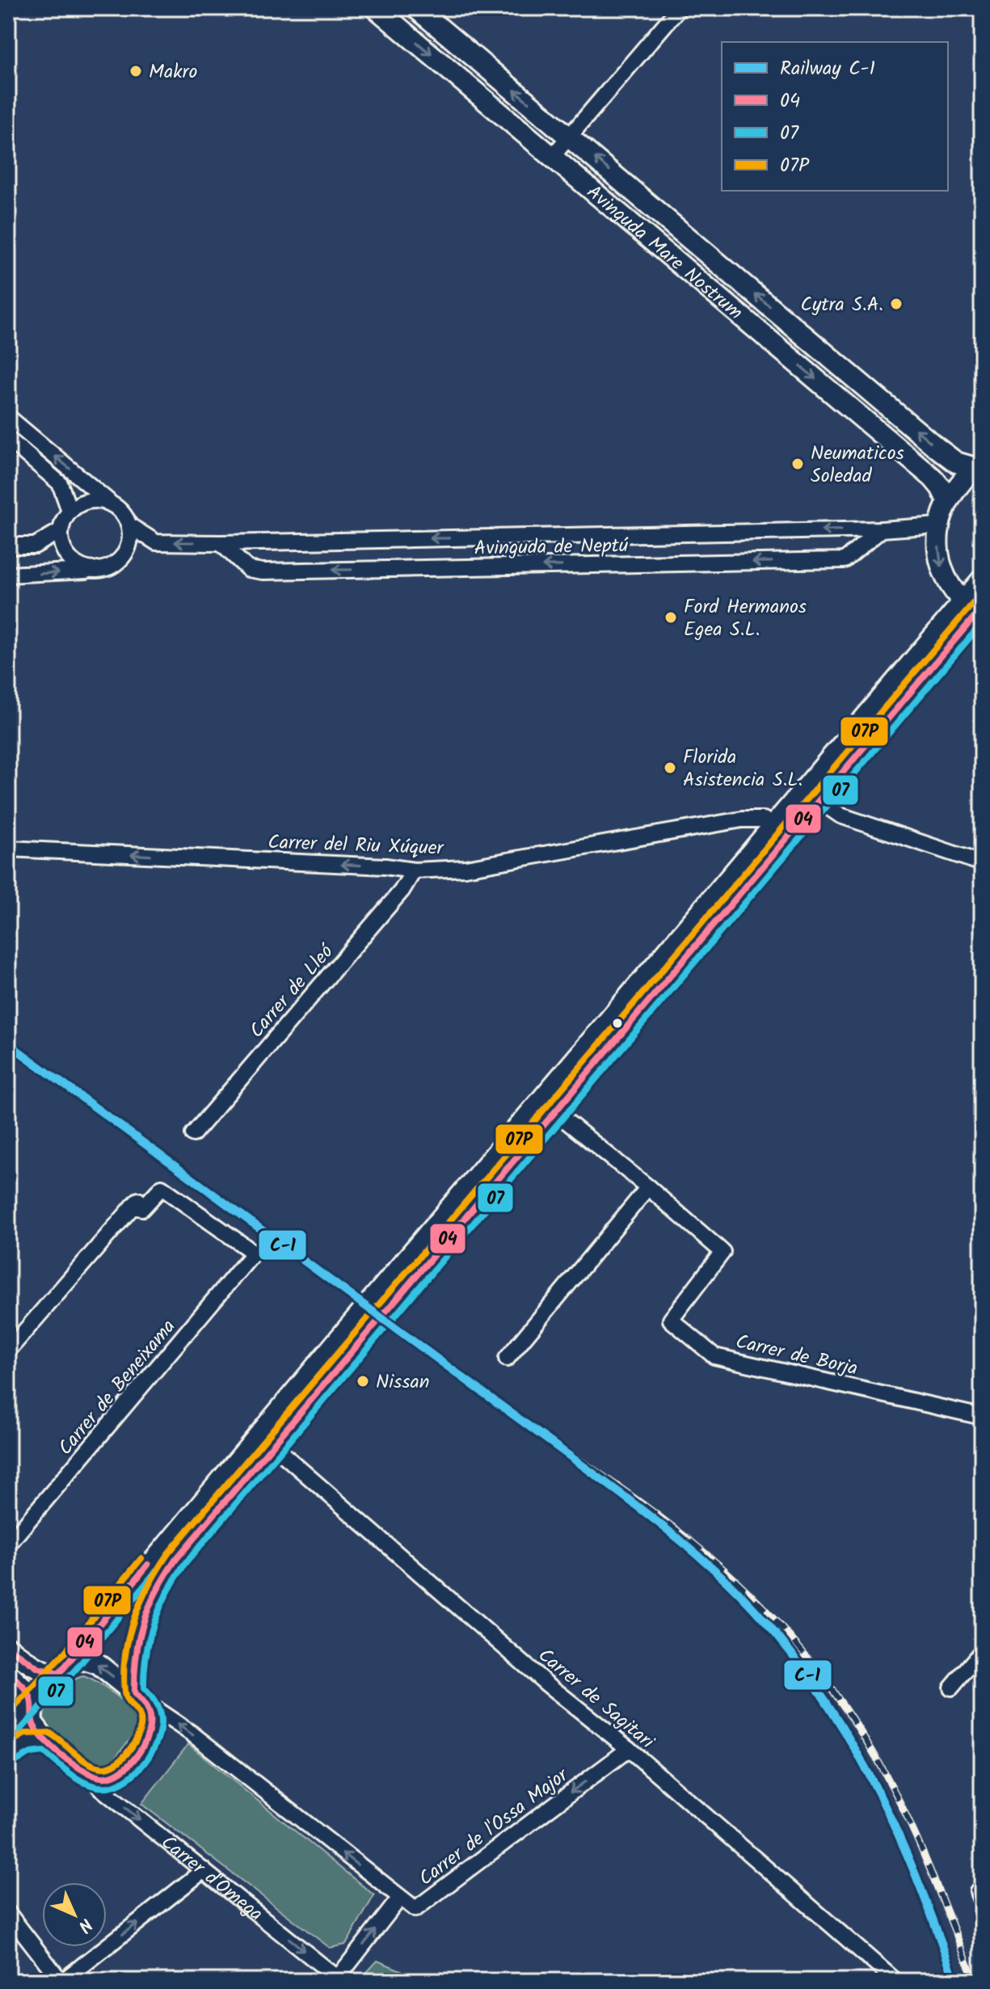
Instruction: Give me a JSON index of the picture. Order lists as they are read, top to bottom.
{
  "streets": {
    "main road": ["Avinguda Mare Nostrum", "Carrer d'Omega"],
    "street": [
      "Avinguda de Neptú",
      "Carrer del Riu Xúquer",
      "Carrer de Lleó",
      "Carrer de Borja",
      "Carrer de Beneixama",
      "Carrer de Sagitari",
      "Carrer de l'Ossa Major"
    ]
  },
  "crossings": [
    ["Carrer del Riu Xúquer", "Carrer de Lleó"],
    ["Carrer de Sagitari", "Carrer de l'Ossa Major"],
    ["Carrer de l'Ossa Major", "Carrer d'Omega"]
  ],
  "one_way": ["Avinguda de Neptú", "Carrer del Riu Xúquer", "Carrer d'Omega"],
  "places": [
    "Makro",
    "Cytra S.A.",
    "Neumaticos Soledad",
    "Ford Hermanos Egea S.L.",
    "Florida Asistencia S.L.",
    "Nissan"
  ],
  "lines": [
    "transit line 07P",
    "transit line 04",
    "transit line 07",
    "rail line C-1"
  ],
  "legend": [
    "Railway C-1",
    "04",
    "07",
    "07P"
  ],
  "north": "bottom right"
}
